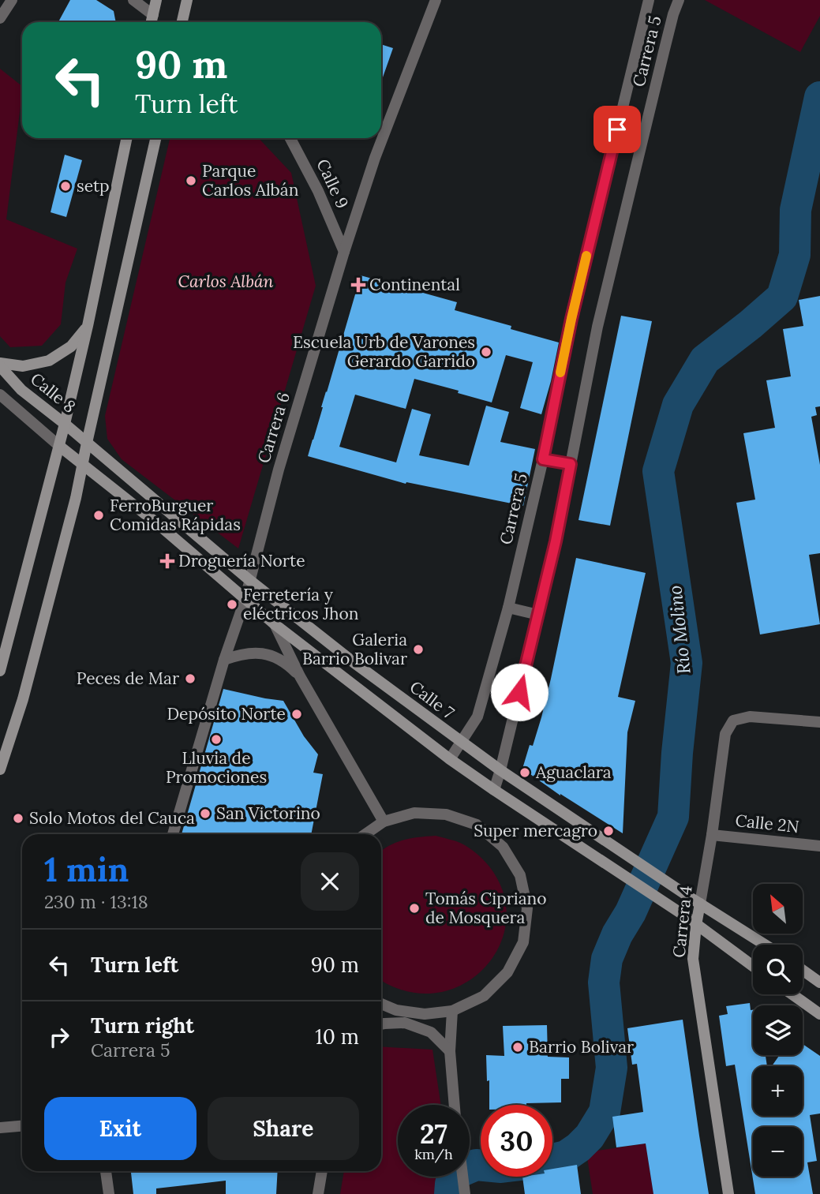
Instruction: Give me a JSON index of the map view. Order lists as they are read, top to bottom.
{
  "streets": {
    "main road": ["Calle 8", "Calle 7", "Carrera 4"],
    "street": [
      "Carrera 5",
      "Calle 9",
      "Carrera 6",
      "Calle 2N"
    ]
  },
  "crossings": [
    ["Carrera 5", "Calle 7"],
    ["Calle 9", "Carrera 6"],
    ["Calle 8", "Calle 7"],
    ["Carrera 6", "Calle 7"],
    ["Calle 7", "Carrera 4"],
    ["Calle 2N", "Carrera 4"]
  ],
  "water": ["Río Molino"],
  "parks": ["Carlos Albán"],
  "places": {
    "other": [
      "Parque Carlos Albán",
      "setp",
      "Escuela Urb de Varones Gerardo Garrido",
      "FerroBurguer Comidas Rápidas",
      "Ferretería y eléctricos Jhon",
      "Galeria Barrio Bolivar",
      "Peces de Mar",
      "Depósito Norte",
      "Lluvia de Promociones",
      "Aguaclara",
      "San Victorino",
      "Solo Motos del Cauca",
      "Super mercagro",
      "Tomás Cipriano de Mosquera",
      "Barrio Bolivar"
    ],
    "health": ["Continental", "Droguería Norte"]
  },
  "north": "top left",
  "page": {
    "turn": ["90 m", "Turn left"],
    "heading": ["1 min", "230 m · 13:18"],
    "map_buttons": ["+", "−"],
    "list": [
      {
        "name": "Turn left",
        "value": "90 m"
      },
      {
        "name": "Turn right",
        "note": "Carrera 5",
        "value": "10 m"
      }
    ],
    "buttons": ["Exit", "Share"],
    "speed": "27 km/h",
    "limit": "30"
  }
}
